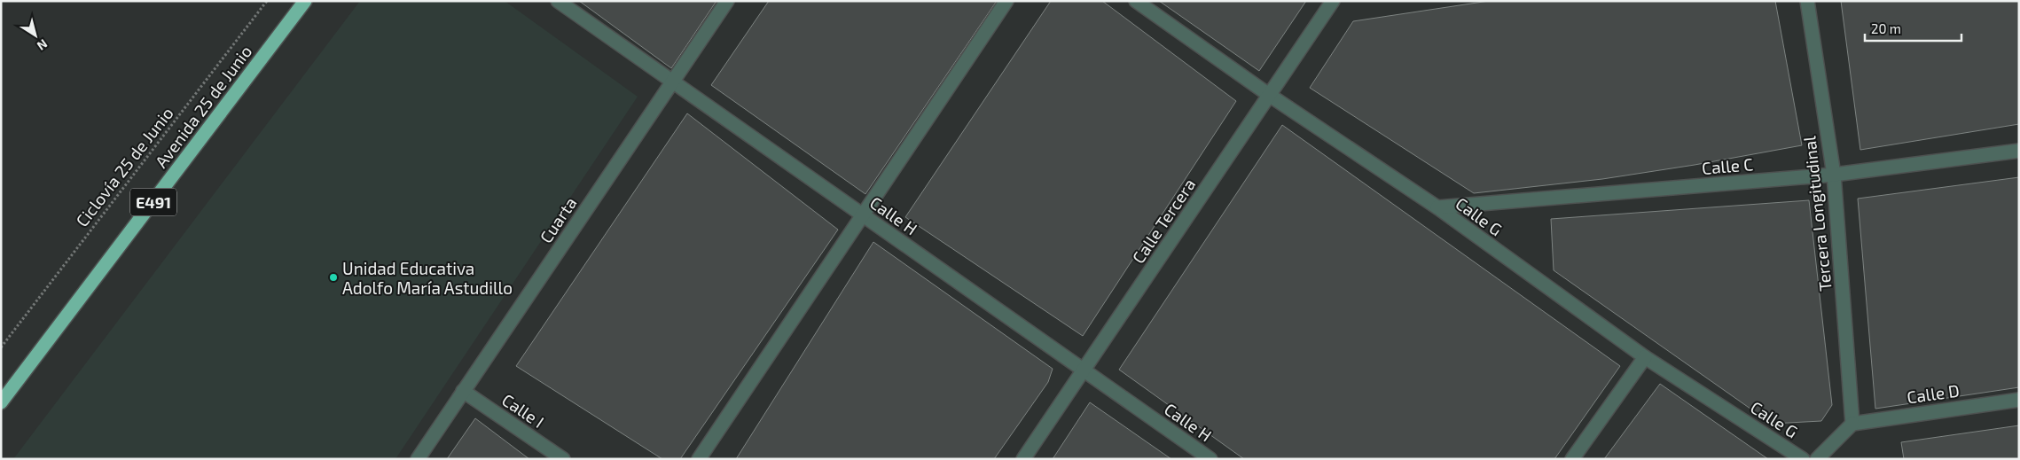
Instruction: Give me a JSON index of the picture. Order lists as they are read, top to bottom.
{
  "streets": {
    "highway": ["Avenida 25 de Junio", "E491"],
    "street": [
      "Calle C",
      "Tercera Longitudinal",
      "Calle H",
      "Calle G",
      "Cuarta",
      "Calle Tercera",
      "Calle D",
      "Calle I"
    ],
    "path": ["Ciclovía 25 de Junio"]
  },
  "crossings": [
    ["Calle C", "Tercera Longitudinal"],
    ["Calle C", "Calle G"],
    ["Tercera Longitudinal", "Calle D"],
    ["Calle H", "Cuarta"],
    ["Calle H", "Calle Tercera"],
    ["Calle G", "Calle Tercera"],
    ["Cuarta", "Calle I"]
  ],
  "places": ["Unidad Educativa Adolfo María Astudillo"],
  "scale_bar": "20 m",
  "north": "bottom right"
}
